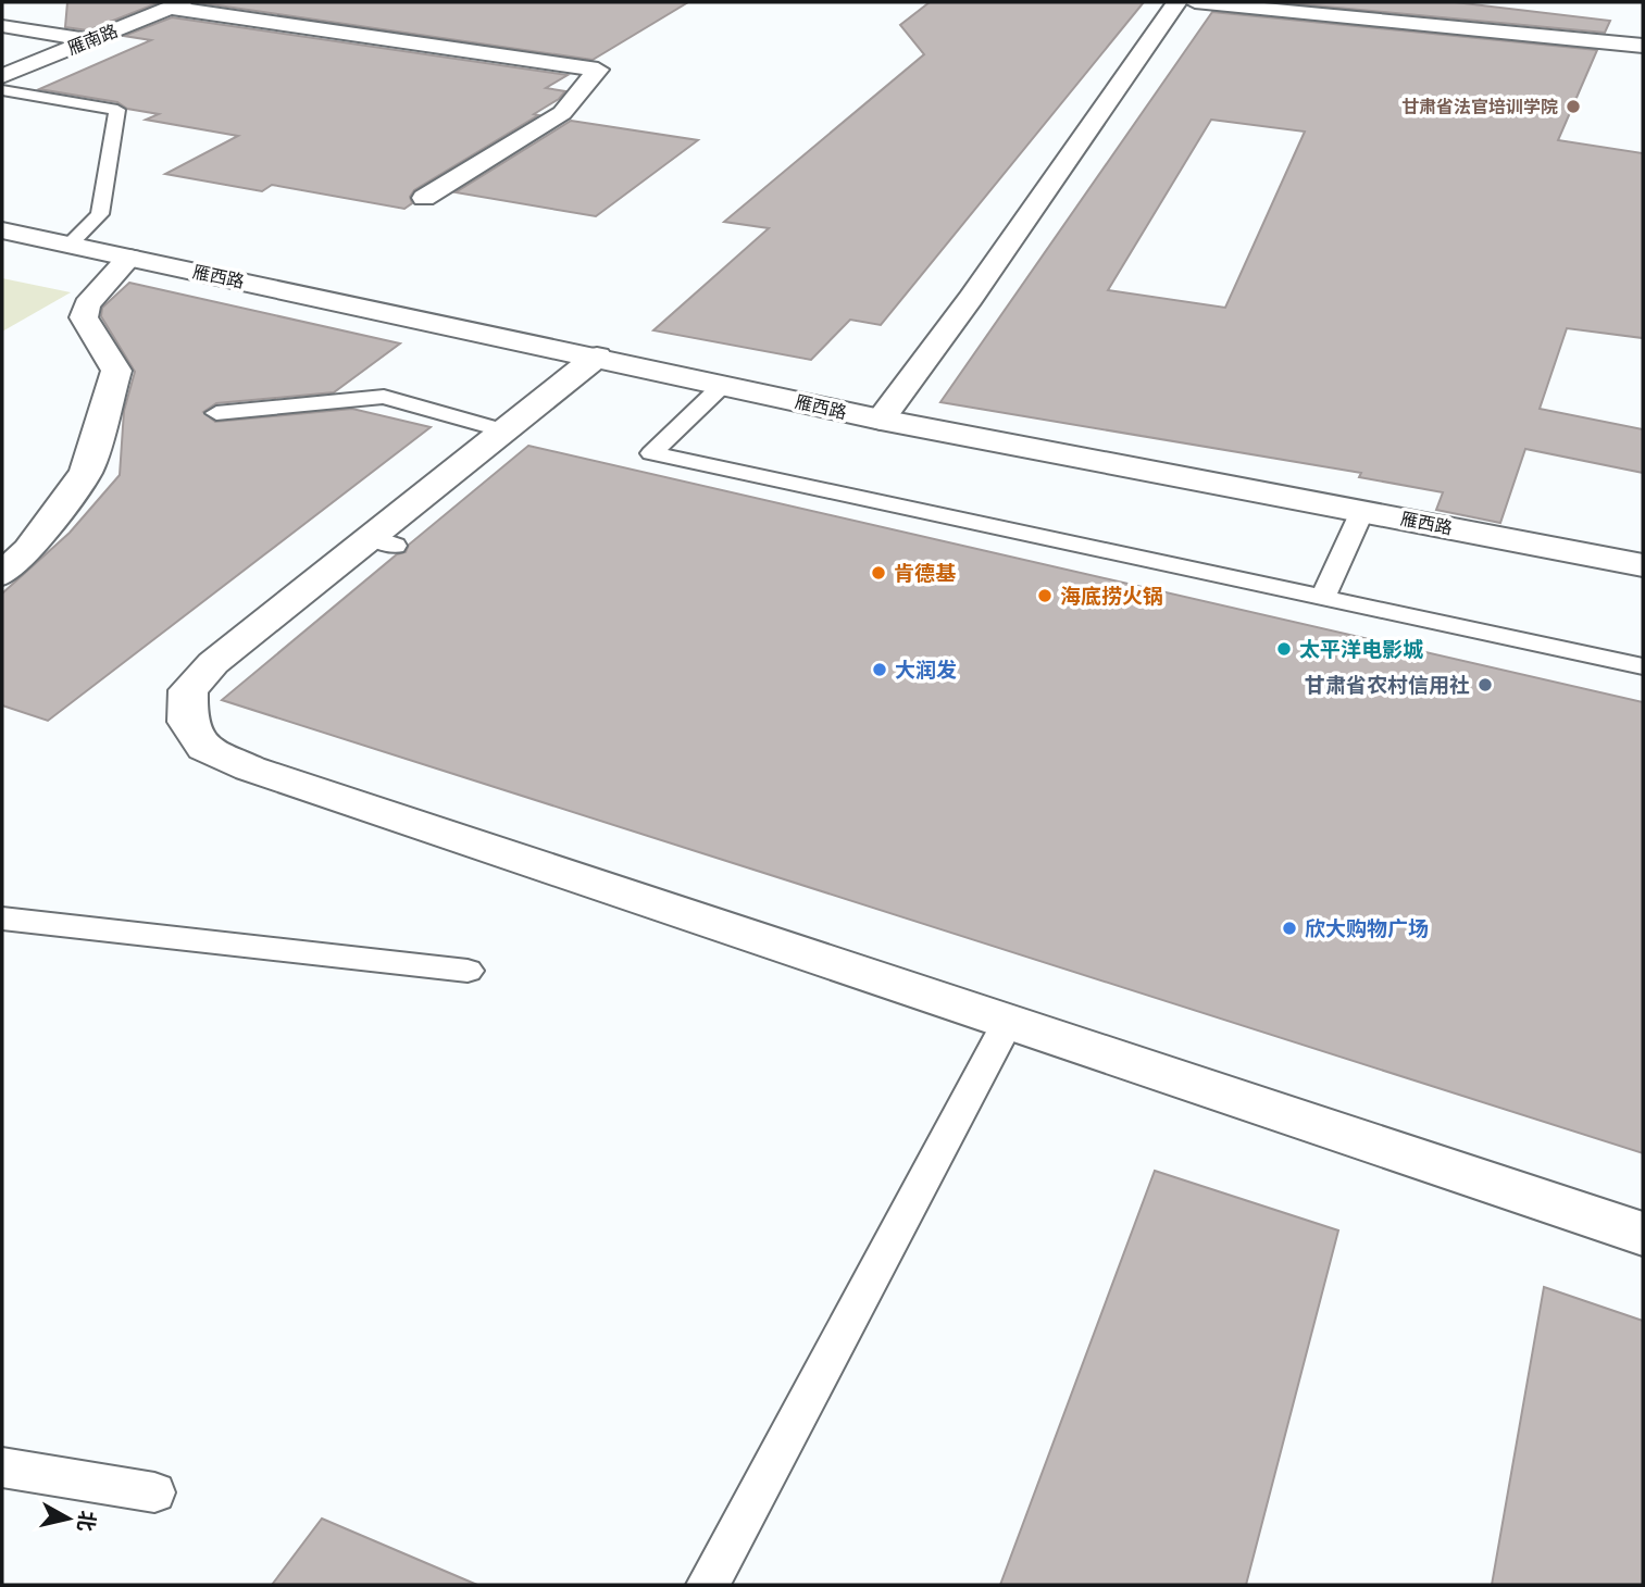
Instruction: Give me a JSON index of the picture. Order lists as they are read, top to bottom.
{
  "streets": {
    "street": ["雁南路", "雁西路"]
  },
  "places": [
    "甘肃省法官培训学院",
    "肯德基",
    "海底捞火锅",
    "太平洋电影城",
    "大润发",
    "甘肃省农村信用社",
    "欣大购物广场"
  ],
  "north": "right"
}
